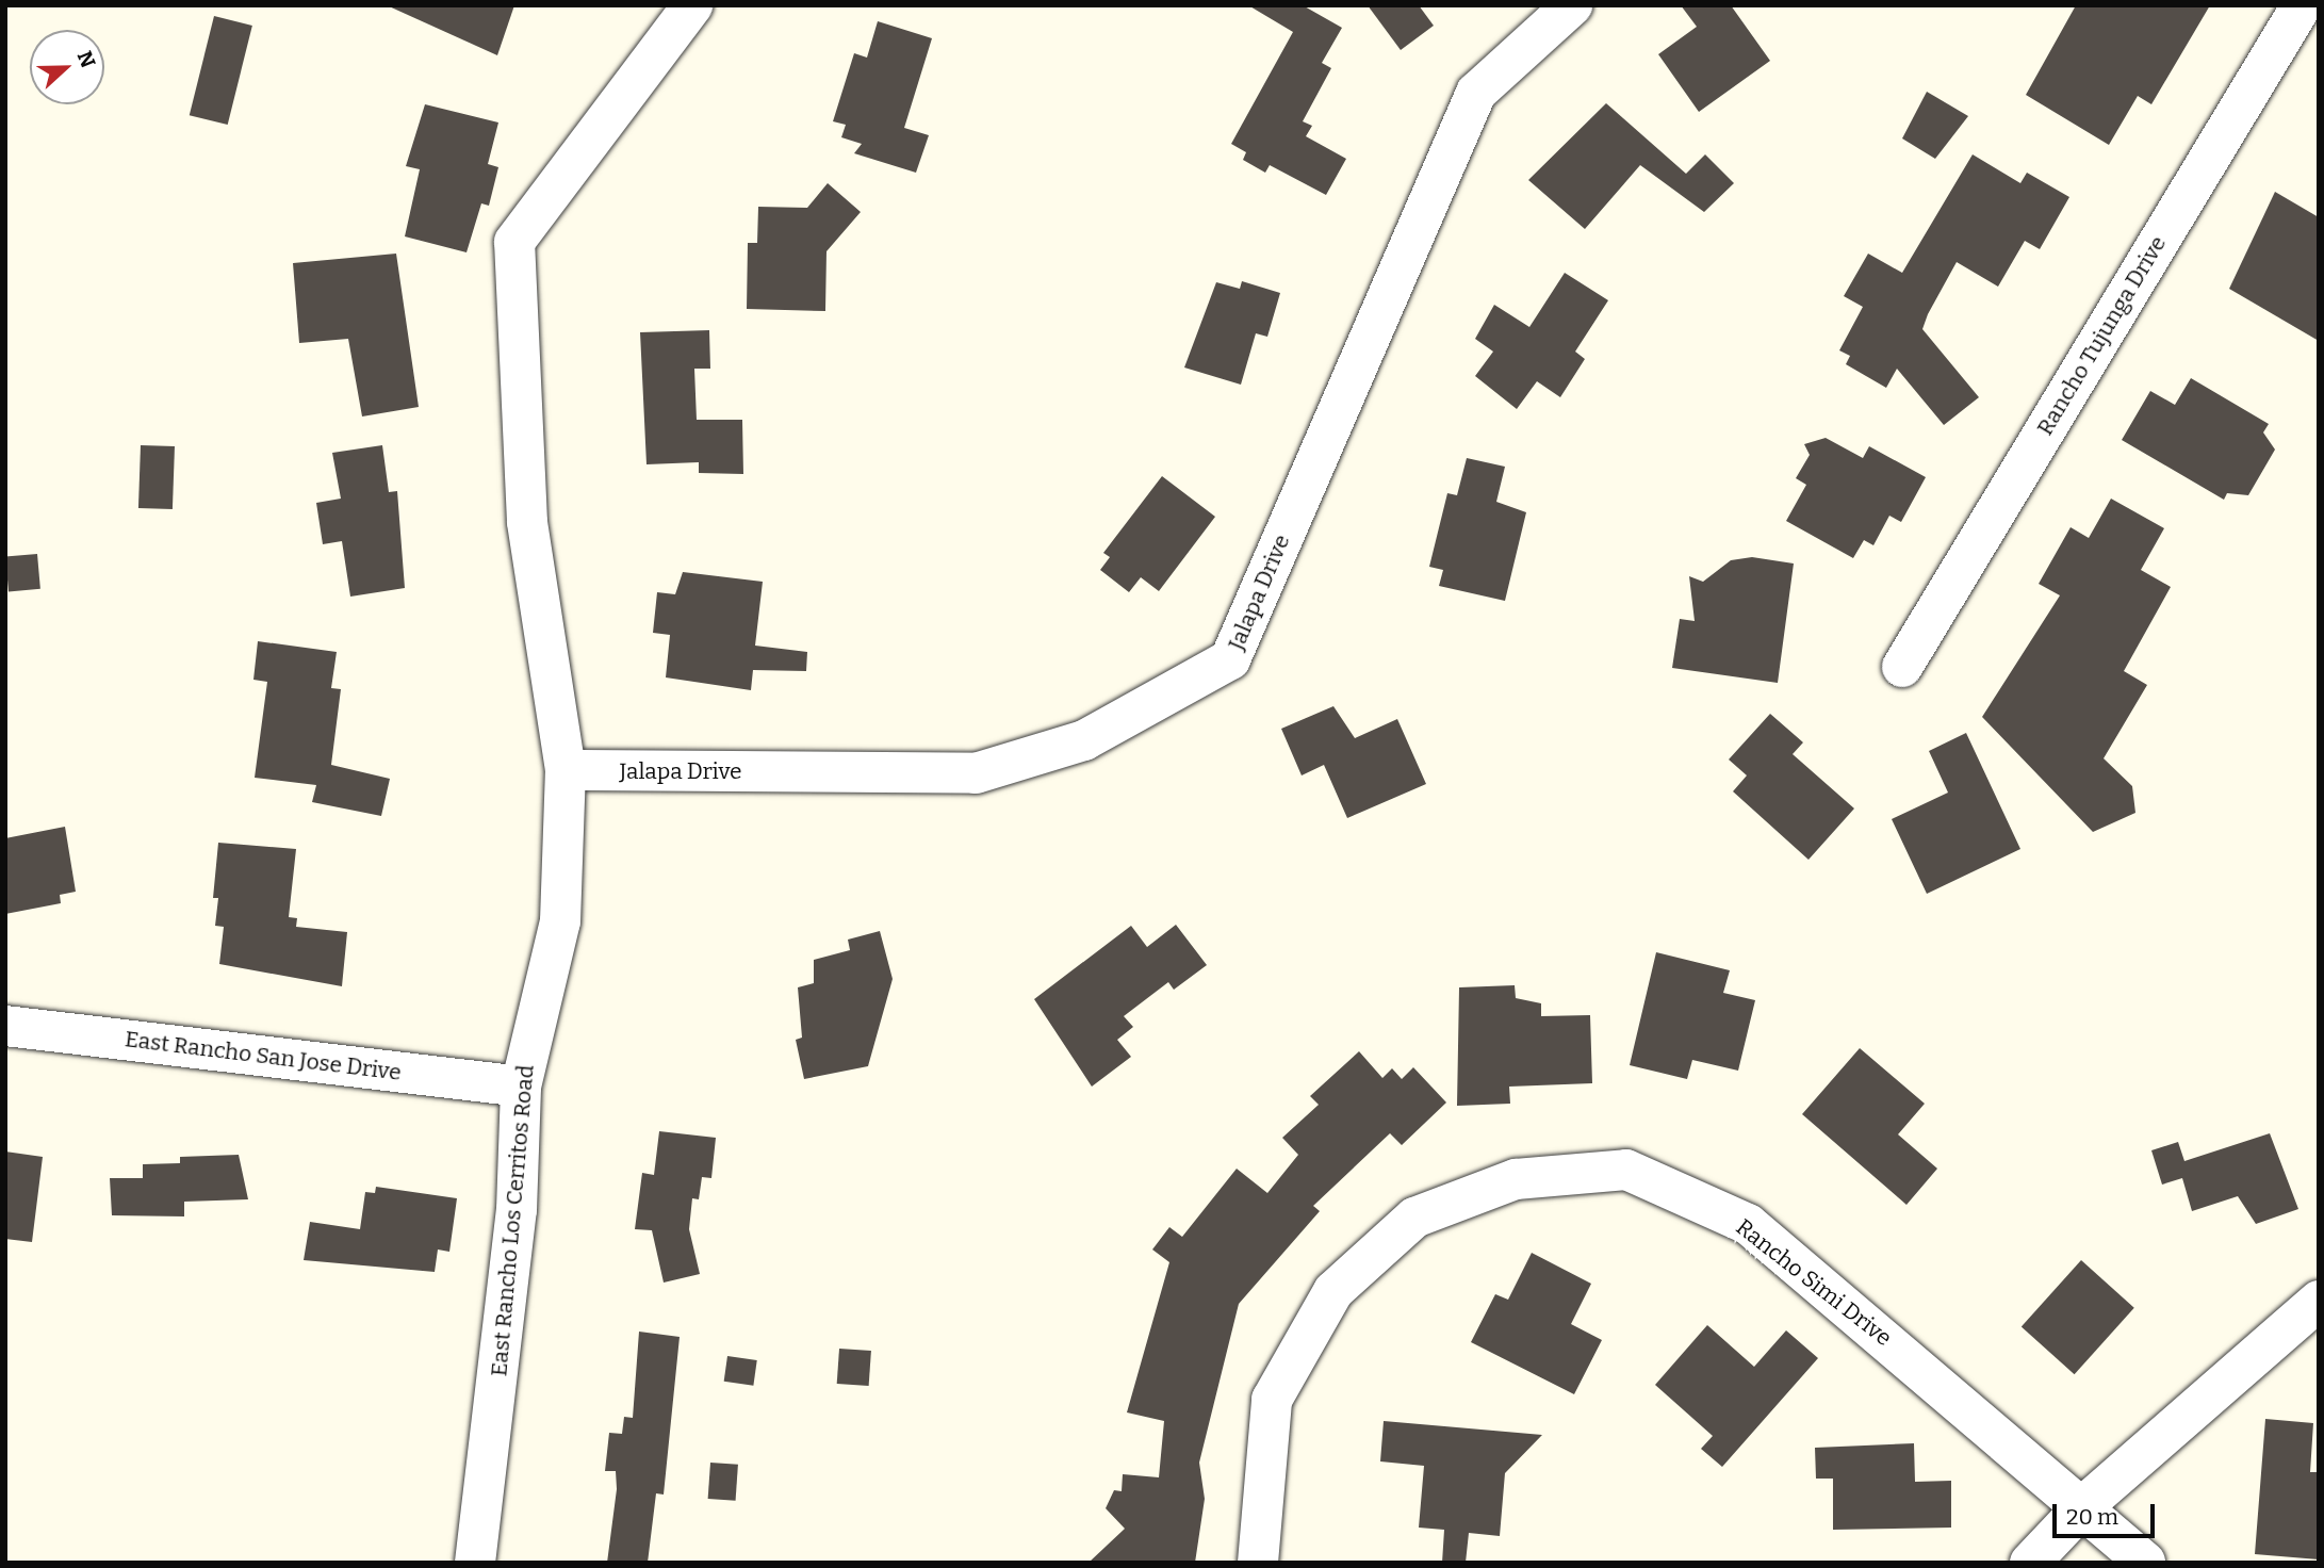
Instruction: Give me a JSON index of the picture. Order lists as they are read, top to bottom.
{
  "streets": {
    "street": [
      "Rancho Tujunga Drive",
      "Jalapa Drive",
      "East Rancho San Jose Drive",
      "East Rancho Los Cerritos Road",
      "Rancho Simi Drive"
    ]
  },
  "crossings": [
    ["Jalapa Drive", "East Rancho Los Cerritos Road"],
    ["East Rancho San Jose Drive", "East Rancho Los Cerritos Road"]
  ],
  "scale_bar": "20 m",
  "north": "right"
}
